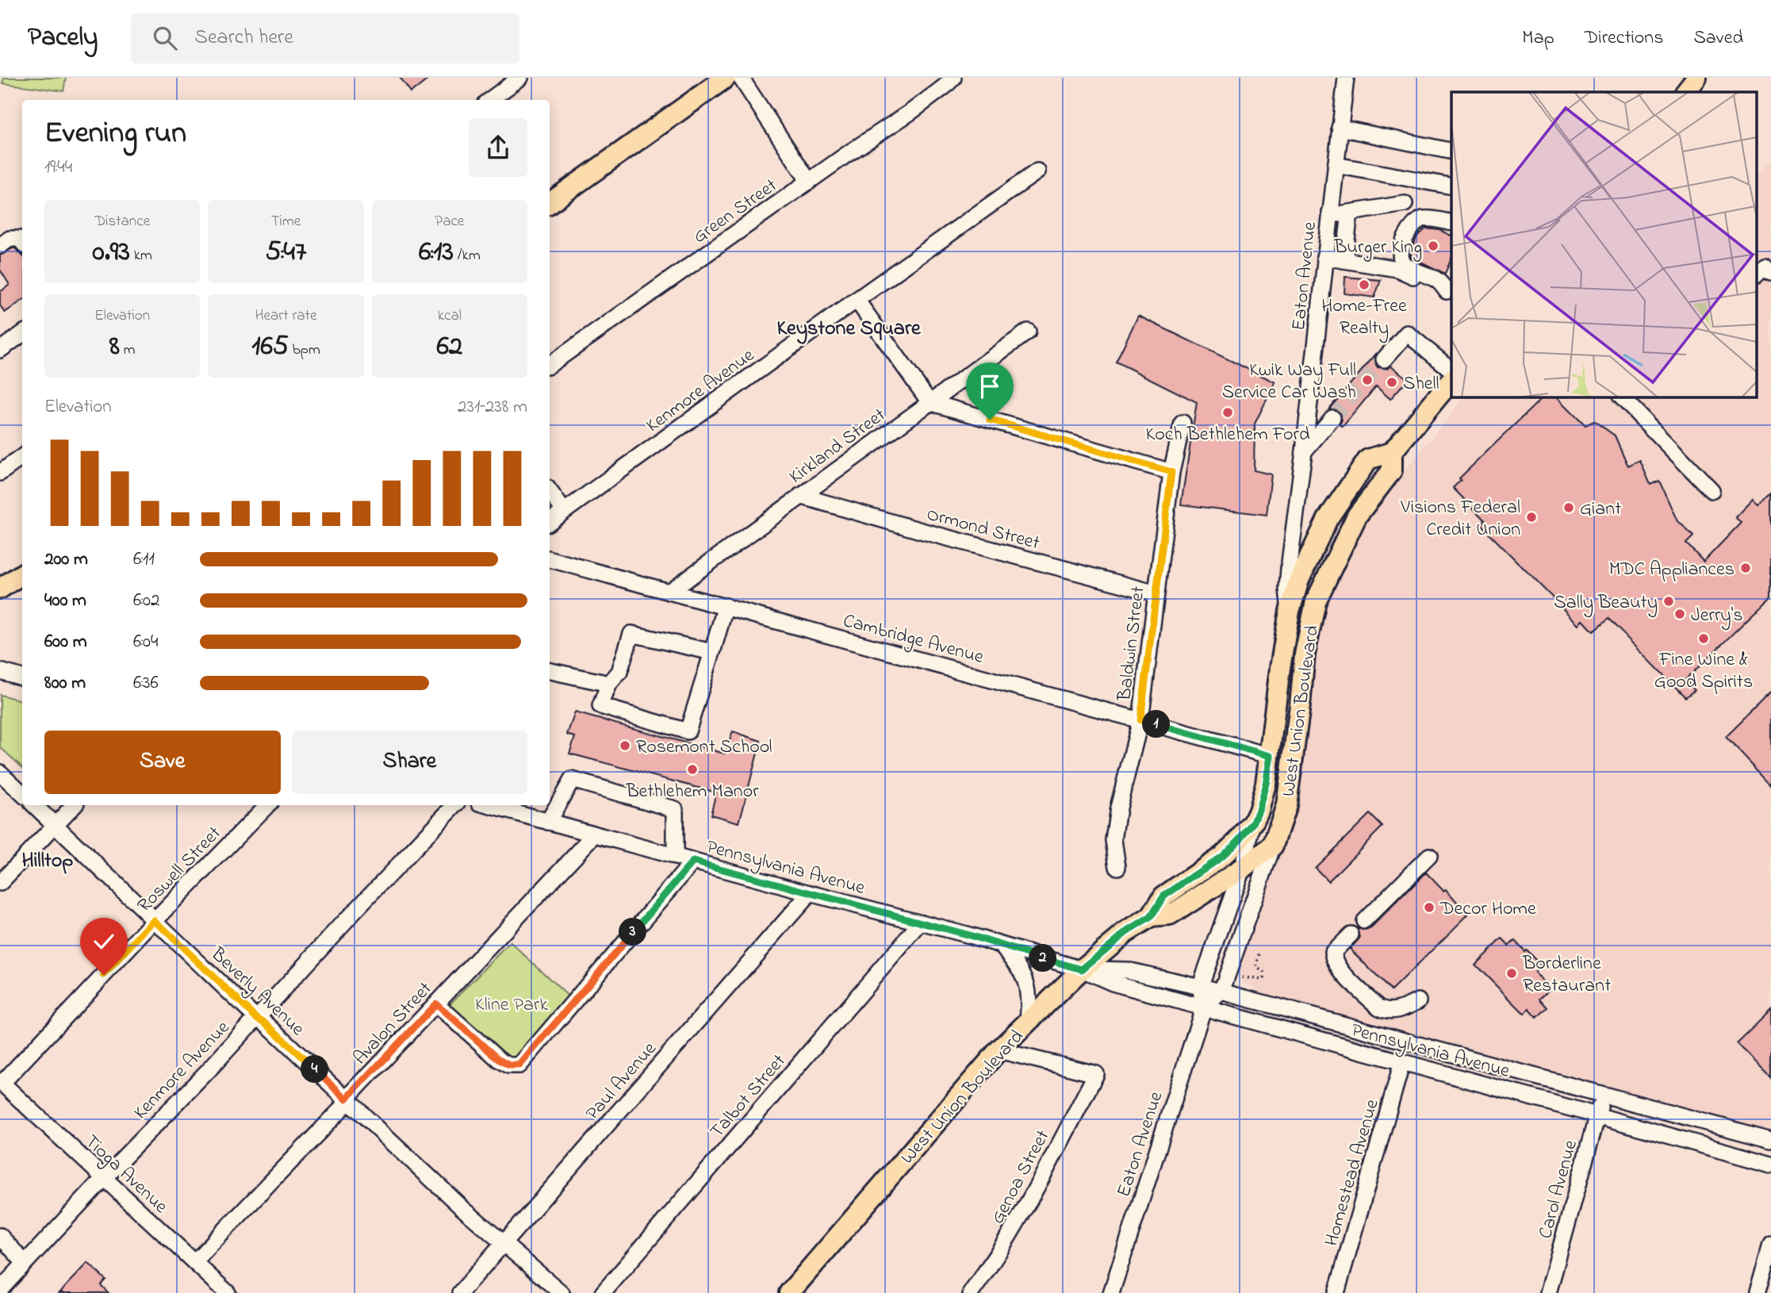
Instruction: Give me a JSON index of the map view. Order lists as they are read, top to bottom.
{
  "streets": {
    "main road": ["West Union Boulevard"],
    "street": [
      "Green Street",
      "Eaton Avenue",
      "Kenmore Avenue",
      "Kirkland Street",
      "Ormond Street",
      "Cambridge Avenue",
      "Baldwin Street",
      "Pennsylvania Avenue",
      "Roswell Street",
      "Beverly Avenue",
      "Avalon Street",
      "Paul Avenue",
      "Talbot Street",
      "Homestead Avenue",
      "Tioga Avenue",
      "Genoa Street",
      "Carol Avenue"
    ]
  },
  "crossings": [
    ["Eaton Avenue", "West Union Boulevard"],
    ["Eaton Avenue", "Pennsylvania Avenue"],
    ["Kenmore Avenue", "Beverly Avenue"],
    ["Kenmore Avenue", "Tioga Avenue"],
    ["Kirkland Street", "Ormond Street"],
    ["Kirkland Street", "Cambridge Avenue"],
    ["Ormond Street", "Baldwin Street"],
    ["Cambridge Avenue", "Baldwin Street"],
    ["Cambridge Avenue", "West Union Boulevard"],
    ["West Union Boulevard", "Pennsylvania Avenue"],
    ["West Union Boulevard", "Genoa Street"],
    ["Pennsylvania Avenue", "Avalon Street"],
    ["Pennsylvania Avenue", "Paul Avenue"],
    ["Pennsylvania Avenue", "Talbot Street"],
    ["Pennsylvania Avenue", "Homestead Avenue"],
    ["Pennsylvania Avenue", "Carol Avenue"],
    ["Roswell Street", "Beverly Avenue"],
    ["Roswell Street", "Tioga Avenue"],
    ["Beverly Avenue", "Avalon Street"],
    ["Beverly Avenue", "Paul Avenue"],
    ["Avalon Street", "Tioga Avenue"]
  ],
  "districts": ["Keystone Square", "Hilltop"],
  "parks": ["Kline Park"],
  "places": [
    "Burger King",
    "Home-Free Realty",
    "Kwik Way Full Service Car Wash",
    "Shell",
    "Koch Bethlehem Ford",
    "Giant",
    "Visions Federal Credit Union",
    "MDC Appliances",
    "Sally Beauty",
    "Jerry's",
    "Fine Wine & Good Spirits",
    "Rosemont School",
    "Bethlehem Manor",
    "Decor Home",
    "Borderline Restaurant"
  ],
  "page": {
    "header": "Pacely",
    "search": "Search here",
    "nav": ["Map", "Directions", "Saved"],
    "heading": ["Evening run", "19:44"],
    "stats": [
      ["Distance", "0.93 km"],
      ["Time", "5:47"],
      ["Pace", "6:13 /km"],
      ["Elevation", "8 m"],
      ["Heart rate", "165 bpm"],
      ["kcal", "62"]
    ],
    "chart": ["Elevation", "231–238 m"],
    "list": [
      {
        "name": "200 m",
        "note": "6:11"
      },
      {
        "name": "400 m",
        "note": "6:02"
      },
      {
        "name": "600 m",
        "note": "6:04"
      },
      {
        "name": "800 m",
        "note": "6:36"
      }
    ],
    "pins": [
      "1",
      "3",
      "2",
      "4"
    ],
    "buttons": ["Save", "Share"]
  }
}
